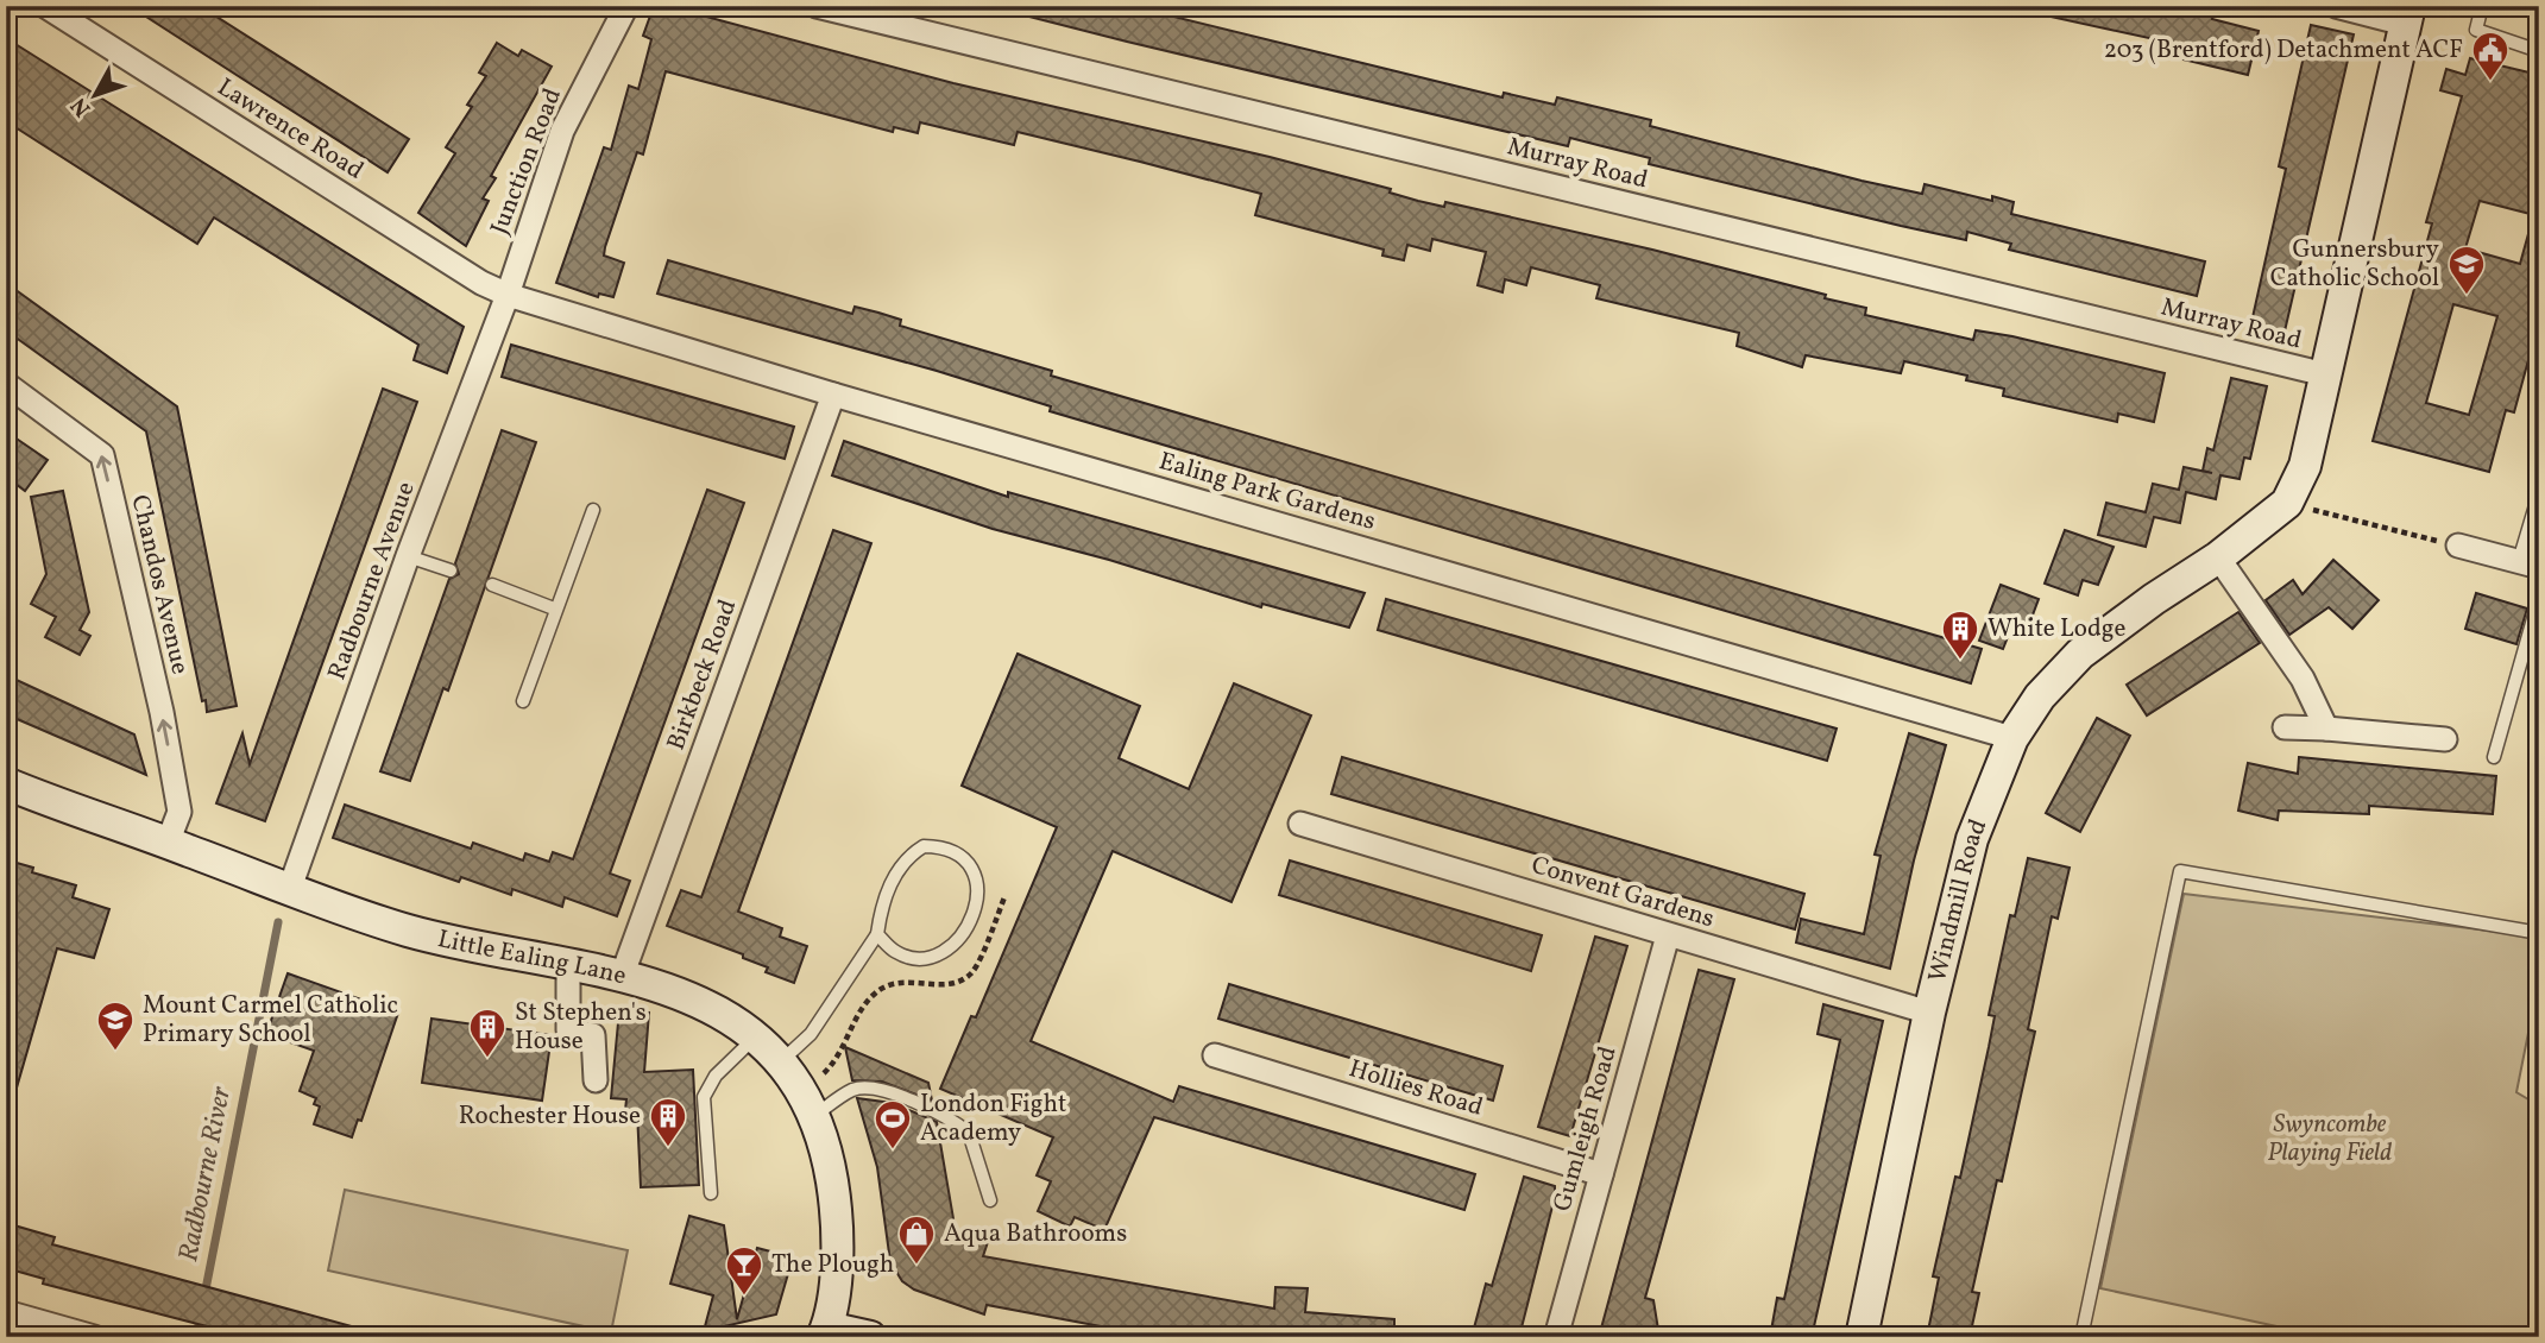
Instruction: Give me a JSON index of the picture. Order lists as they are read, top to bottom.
{
  "streets": {
    "main road": ["Windmill Road", "Little Ealing Lane"],
    "street": [
      "Lawrence Road",
      "Junction Road",
      "Murray Road",
      "Ealing Park Gardens",
      "Radbourne Avenue",
      "Chandos Avenue",
      "Birkbeck Road",
      "Convent Gardens",
      "Hollies Road",
      "Gumleigh Road"
    ]
  },
  "crossings": [
    ["Lawrence Road", "Junction Road"],
    ["Lawrence Road", "Ealing Park Gardens"],
    ["Lawrence Road", "Radbourne Avenue"],
    ["Junction Road", "Ealing Park Gardens"],
    ["Junction Road", "Radbourne Avenue"],
    ["Murray Road", "Windmill Road"],
    ["Ealing Park Gardens", "Radbourne Avenue"],
    ["Ealing Park Gardens", "Birkbeck Road"],
    ["Ealing Park Gardens", "Windmill Road"],
    ["Radbourne Avenue", "Little Ealing Lane"],
    ["Chandos Avenue", "Little Ealing Lane"],
    ["Birkbeck Road", "Little Ealing Lane"],
    ["Convent Gardens", "Windmill Road"],
    ["Convent Gardens", "Gumleigh Road"],
    ["Hollies Road", "Gumleigh Road"]
  ],
  "one_way": ["Chandos Avenue"],
  "water": ["Radbourne River"],
  "parks": ["Swyncombe Playing Field"],
  "places": {
    "public building": ["203 (Brentford) Detachment ACF"],
    "school or university": ["Gunnersbury Catholic School", "Mount Carmel Catholic Primary School"],
    "building": ["White Lodge", "St Stephen's House", "Rochester House"],
    "sports": ["London Fight Academy"],
    "shop": ["Aqua Bathrooms"],
    "bar": ["The Plough"]
  },
  "north": "bottom left"
}
